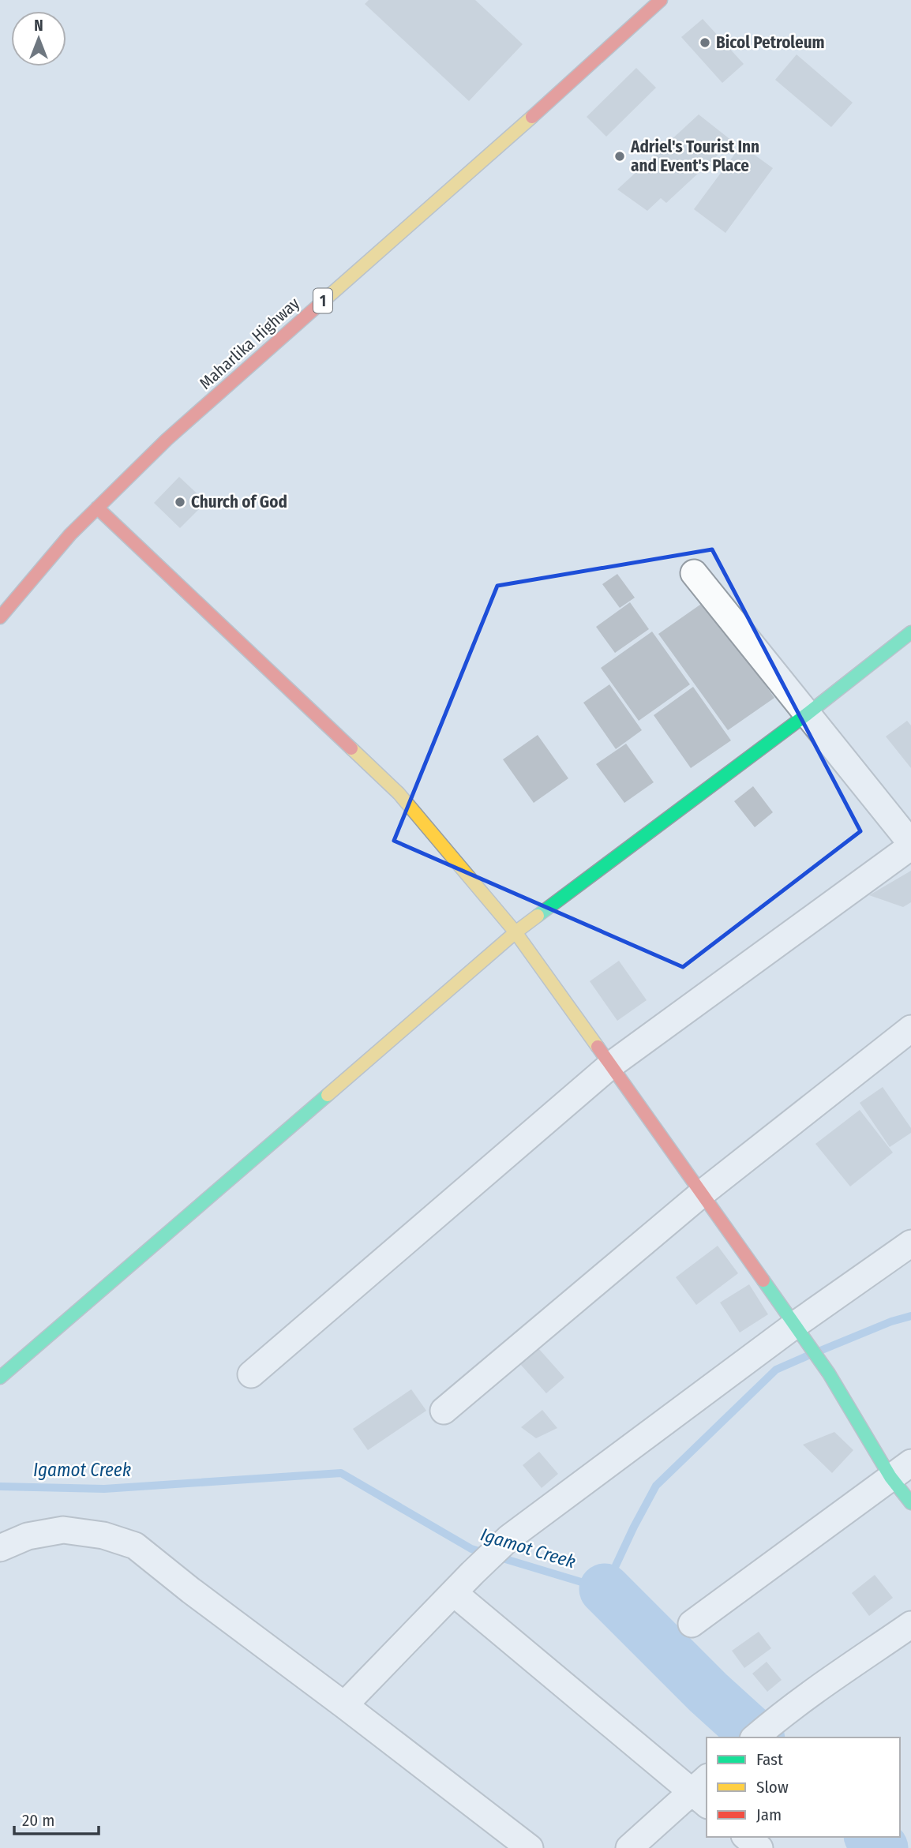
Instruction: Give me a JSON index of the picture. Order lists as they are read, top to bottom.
{
  "streets": {
    "main road": ["1", "Maharlika Highway"]
  },
  "water": ["Igamot Creek"],
  "places": ["Bicol Petroleum", "Adriel's Tourist Inn and Event's Place", "Church of God"],
  "legend": ["Fast", "Slow", "Jam"],
  "scale_bar": "20 m",
  "north": "top"
}
